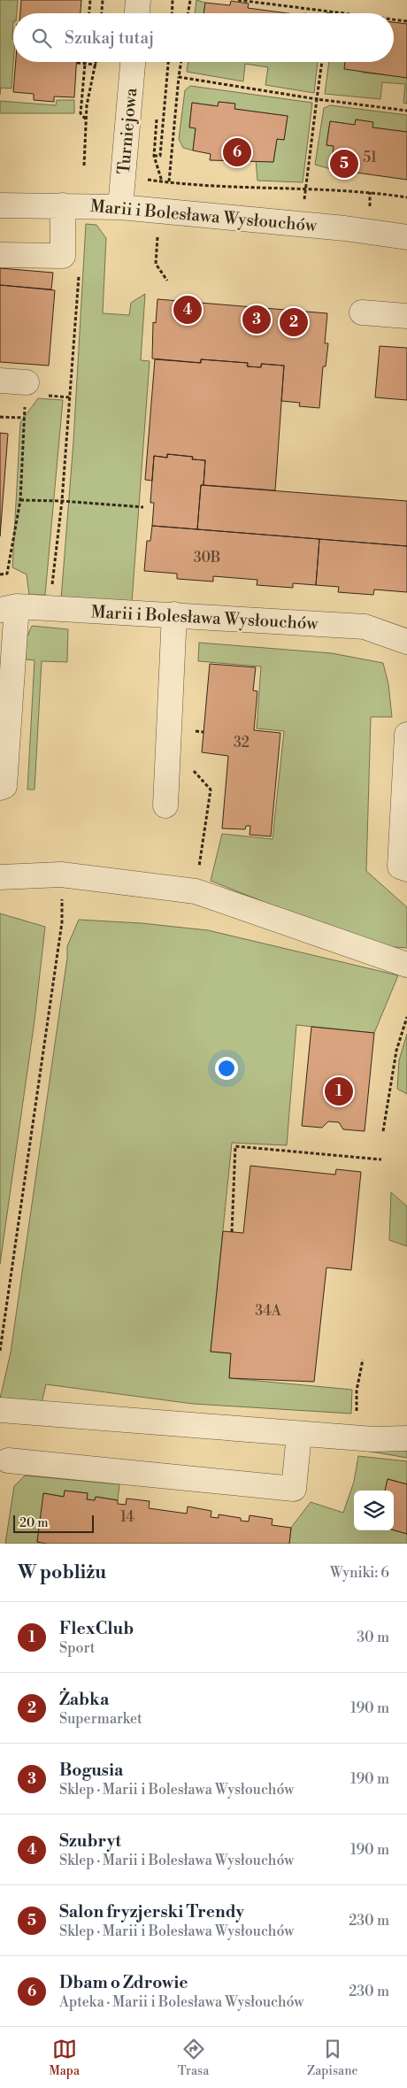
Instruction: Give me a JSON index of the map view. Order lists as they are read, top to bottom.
{
  "streets": {
    "street": ["Turniejowa", "Marii i Bolesława Wysłouchów"]
  },
  "crossings": [
    ["Turniejowa", "Marii i Bolesława Wysłouchów"]
  ],
  "house_numbers": [
    "51",
    "30B",
    "32",
    "34A",
    "14"
  ],
  "scale_bar": "20 m",
  "page": {
    "search": "Szukaj tutaj",
    "pins": [
      "6",
      "5",
      "4",
      "3",
      "2",
      "1"
    ],
    "scale": "20 m",
    "heading": ["W pobliżu", "Wyniki: 6"],
    "list": [
      {
        "mark": "1",
        "name": "FlexClub",
        "note": "Sport",
        "value": "30 m"
      },
      {
        "mark": "2",
        "name": "Żabka",
        "note": "Supermarket",
        "value": "190 m"
      },
      {
        "mark": "3",
        "name": "Bogusia",
        "note": "Sklep · Marii i Bolesława Wysłouchów",
        "value": "190 m"
      },
      {
        "mark": "4",
        "name": "Szubryt",
        "note": "Sklep · Marii i Bolesława Wysłouchów",
        "value": "190 m"
      },
      {
        "mark": "5",
        "name": "Salon fryzjerski Trendy",
        "note": "Sklep · Marii i Bolesława Wysłouchów",
        "value": "230 m"
      },
      {
        "mark": "6",
        "name": "Dbam o Zdrowie",
        "note": "Apteka · Marii i Bolesława Wysłouchów",
        "value": "230 m"
      }
    ],
    "nav": ["Mapa", "Trasa", "Zapisane"]
  }
}
